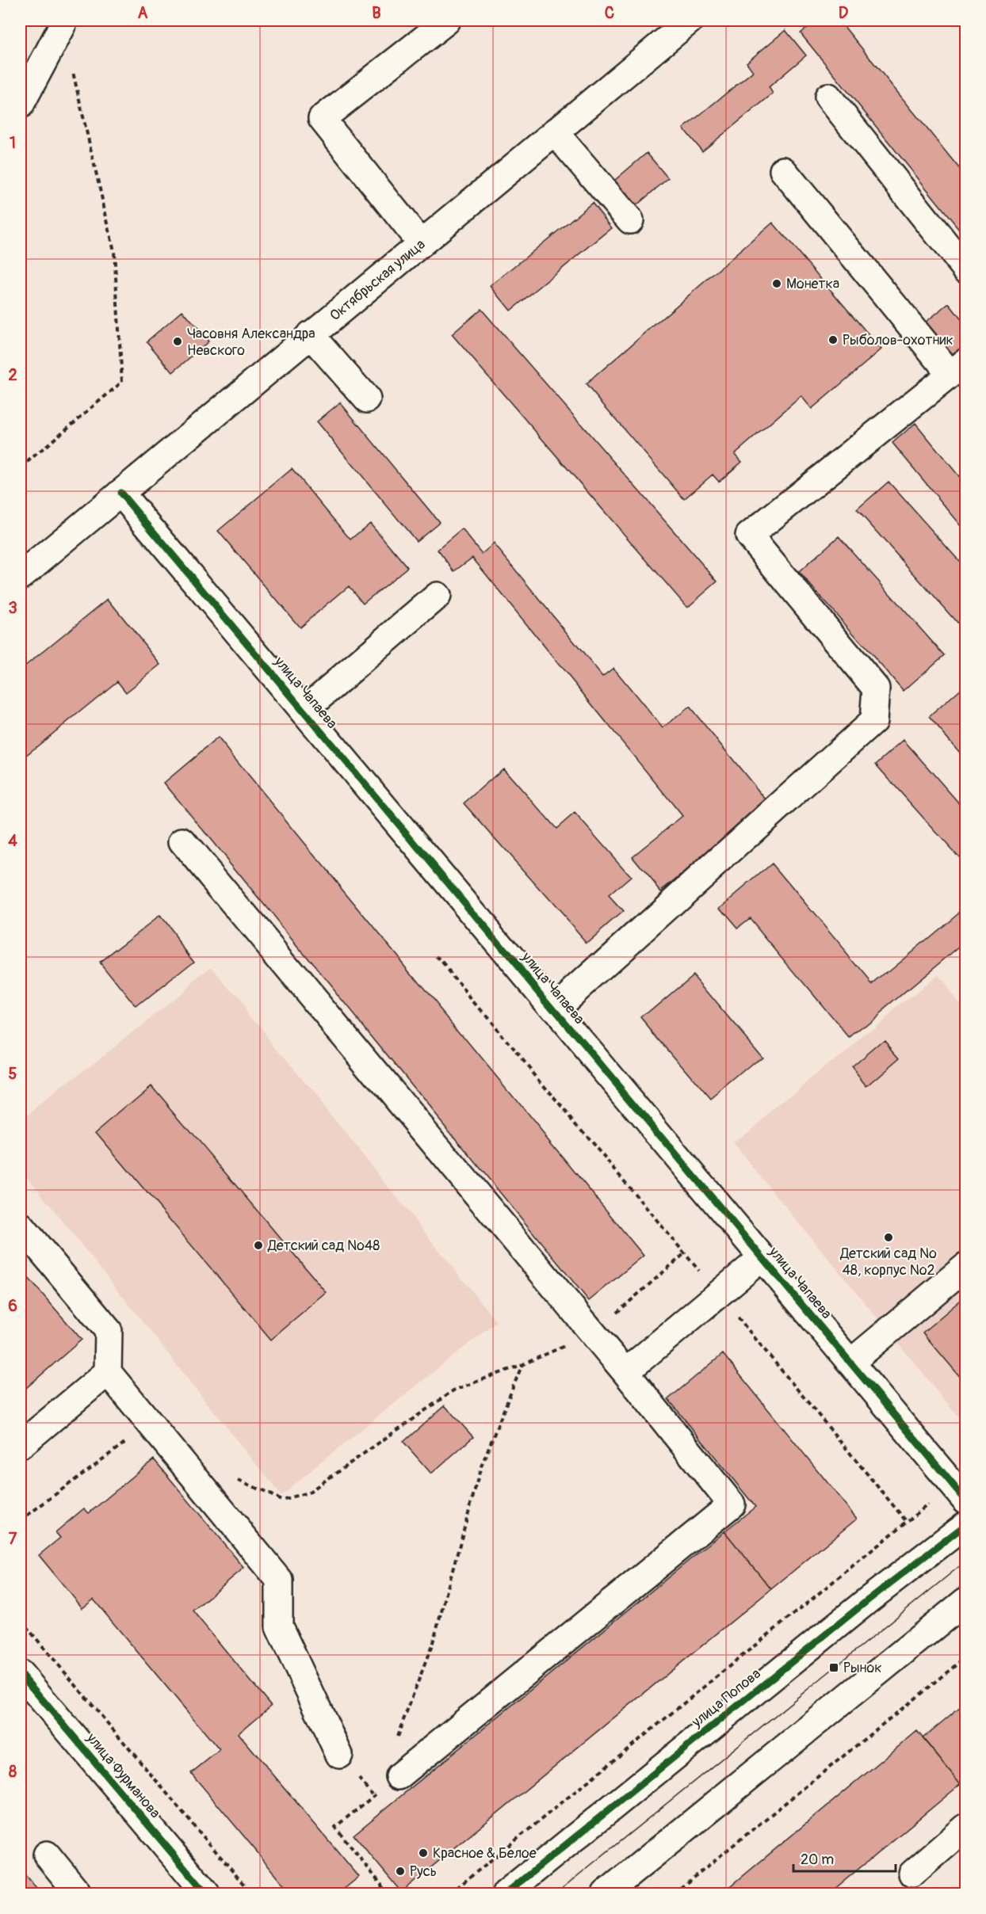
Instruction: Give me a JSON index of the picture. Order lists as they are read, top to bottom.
{
  "streets": {
    "street": [
      "Октябрьская улица",
      "улица Чапаева",
      "улица Попова",
      "улица Фурманова"
    ]
  },
  "crossings": [
    ["Октябрьская улица", "улица Чапаева"]
  ],
  "places": {
    "other": [
      "Монетка",
      "Рыболов-охотник",
      "Часовня Александра Невского",
      "Детский сад № 48, корпус №2",
      "Детский сад №48",
      "Красное & Белое",
      "Русь"
    ],
    "transit": ["Рынок"]
  },
  "scale_bar": "20 m",
  "grid": {
    "columns": [
      "A",
      "B",
      "C",
      "D"
    ],
    "rows": [
      "1",
      "2",
      "3",
      "4",
      "5",
      "6",
      "7",
      "8"
    ]
  }
}
